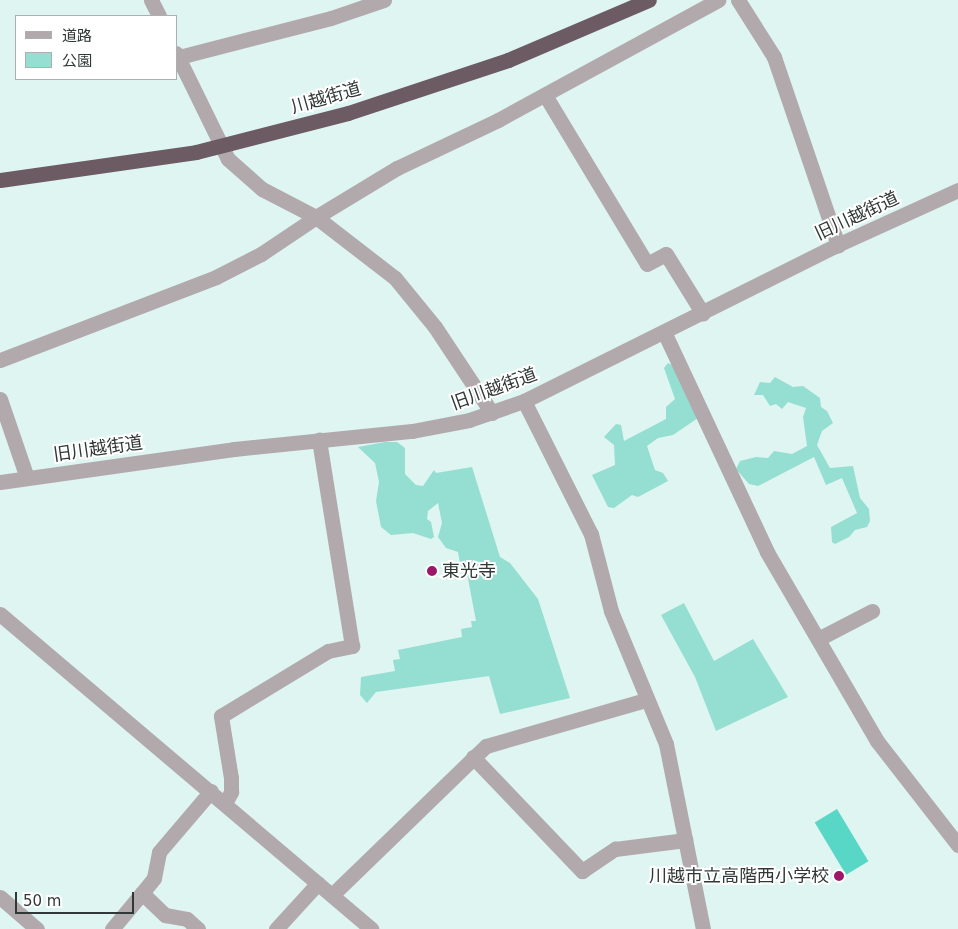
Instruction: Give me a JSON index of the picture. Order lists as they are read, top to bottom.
{
  "streets": {
    "highway": ["川越街道"],
    "street": ["旧川越街道"]
  },
  "places": ["東光寺", "川越市立高階西小学校"],
  "legend": ["道路", "公園"],
  "scale_bar": "50 m"
}
